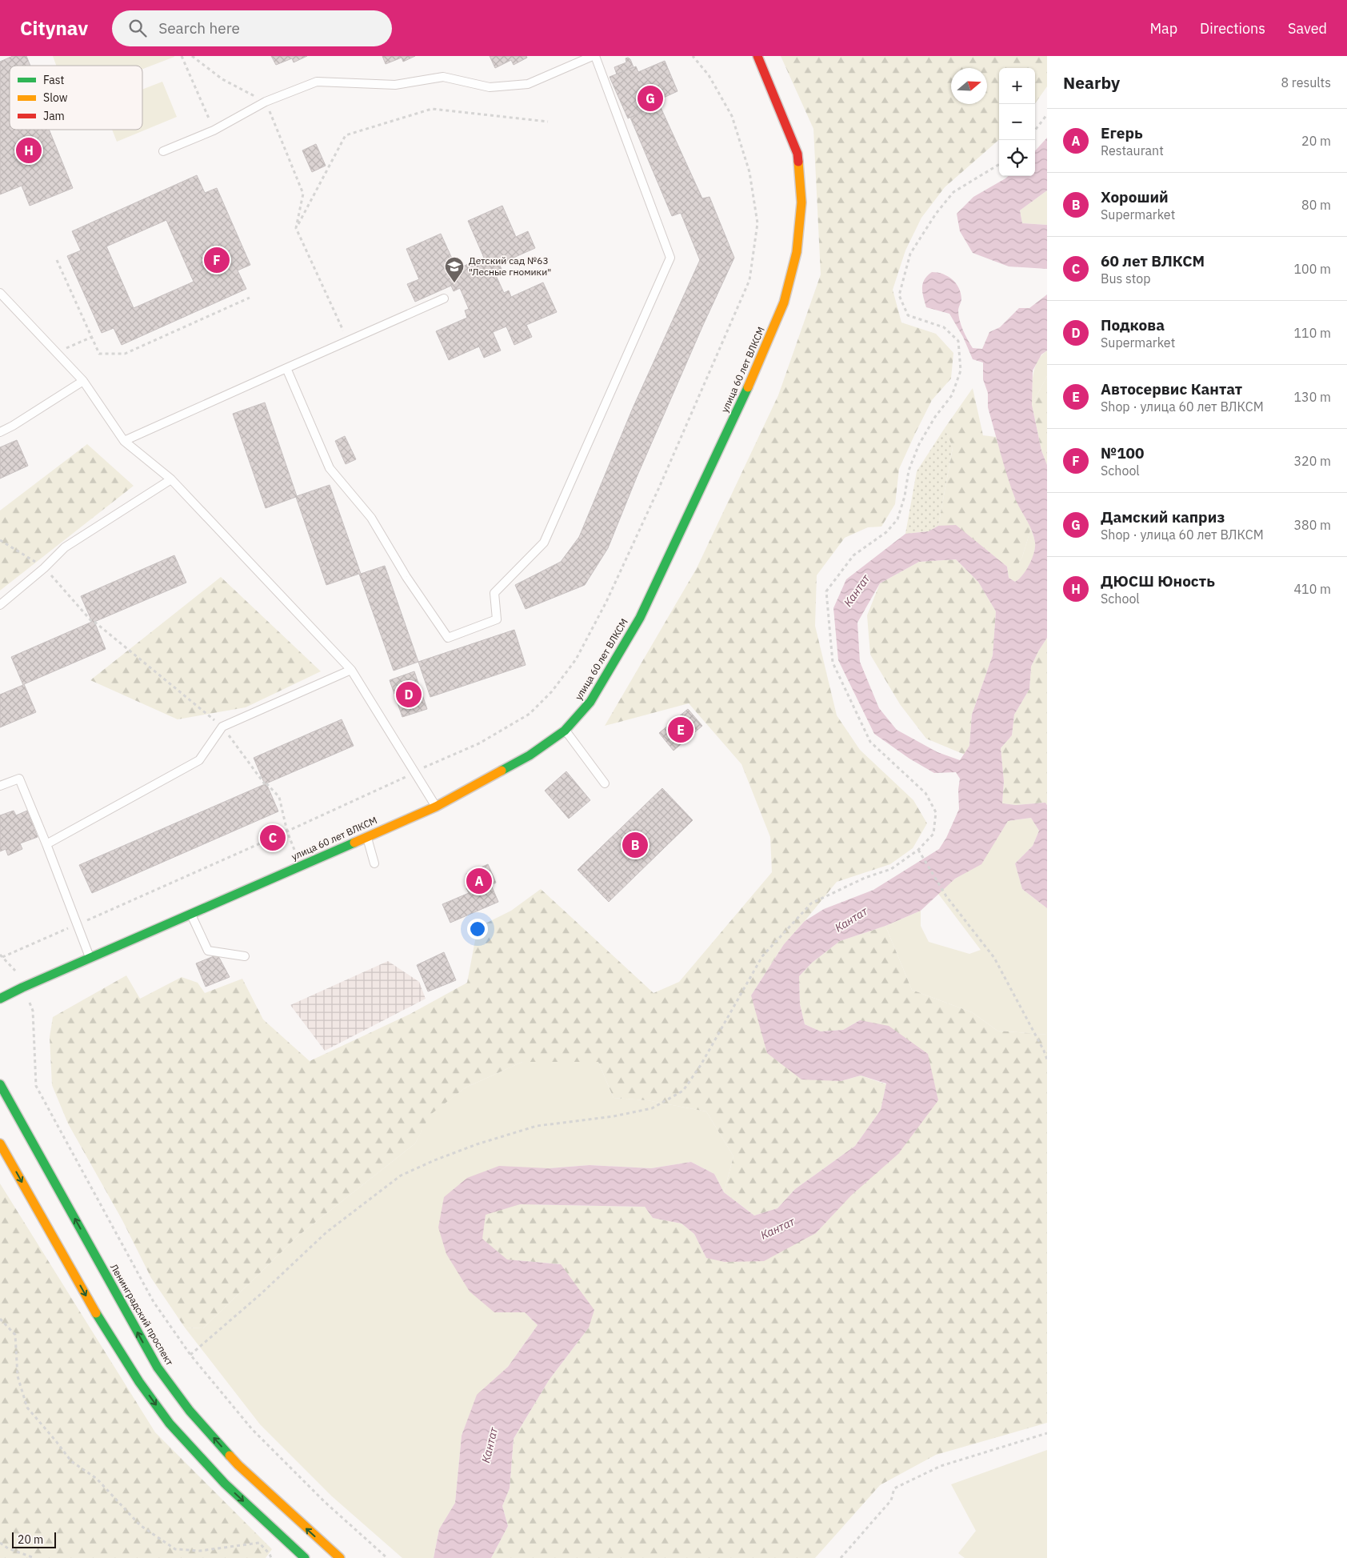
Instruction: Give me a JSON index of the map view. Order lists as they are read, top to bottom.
{
  "streets": {
    "street": ["улица 60 лет ВЛКСМ", "Ленинградский проспект"]
  },
  "water": ["Кантат"],
  "places": {
    "school or university": ["Детский сад №63 \"Лесные гномики\""]
  },
  "legend": ["Fast", "Slow", "Jam"],
  "scale_bar": "20 m",
  "north": "right",
  "page": {
    "header": "Citynav",
    "search": "Search here",
    "nav": ["Map", "Directions", "Saved"],
    "heading": ["Nearby", "8 results"],
    "map_buttons": ["+", "−"],
    "pins": [
      "G",
      "H",
      "F",
      "D",
      "E",
      "C",
      "B",
      "A"
    ],
    "list": [
      {
        "mark": "A",
        "name": "Егерь",
        "note": "Restaurant",
        "value": "20 m"
      },
      {
        "mark": "B",
        "name": "Хороший",
        "note": "Supermarket",
        "value": "80 m"
      },
      {
        "mark": "C",
        "name": "60 лет ВЛКСМ",
        "note": "Bus stop",
        "value": "100 m"
      },
      {
        "mark": "D",
        "name": "Подкова",
        "note": "Supermarket",
        "value": "110 m"
      },
      {
        "mark": "E",
        "name": "Автосервис Кантат",
        "note": "Shop · улица 60 лет ВЛКСМ",
        "value": "130 m"
      },
      {
        "mark": "F",
        "name": "№100",
        "note": "School",
        "value": "320 m"
      },
      {
        "mark": "G",
        "name": "Дамский каприз",
        "note": "Shop · улица 60 лет ВЛКСМ",
        "value": "380 m"
      },
      {
        "mark": "H",
        "name": "ДЮСШ Юность",
        "note": "School",
        "value": "410 m"
      }
    ],
    "scale": "20 m"
  }
}
